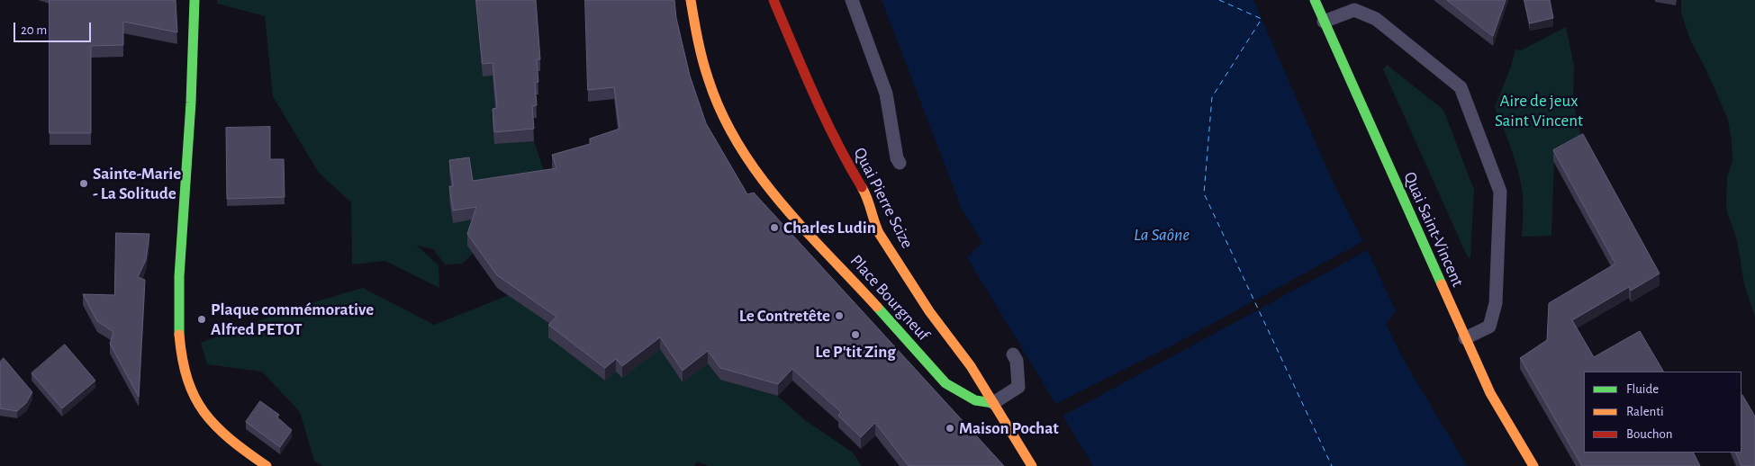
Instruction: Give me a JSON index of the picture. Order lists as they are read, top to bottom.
{
  "streets": {
    "main road": ["Quai Pierre Scize", "Quai Saint-Vincent", "Place Bourgneuf"]
  },
  "crossings": [
    ["Quai Pierre Scize", "Place Bourgneuf"]
  ],
  "water": ["La Saône"],
  "parks": ["Aire de jeux Saint Vincent"],
  "places": [
    "Sainte-Marie - La Solitude",
    "Charles Ludin",
    "Le Contretête",
    "Plaque commémorative Alfred PETOT",
    "Le P'tit Zing",
    "Maison Pochat"
  ],
  "legend": ["Fluide", "Ralenti", "Bouchon"],
  "scale_bar": "20 m"
}
